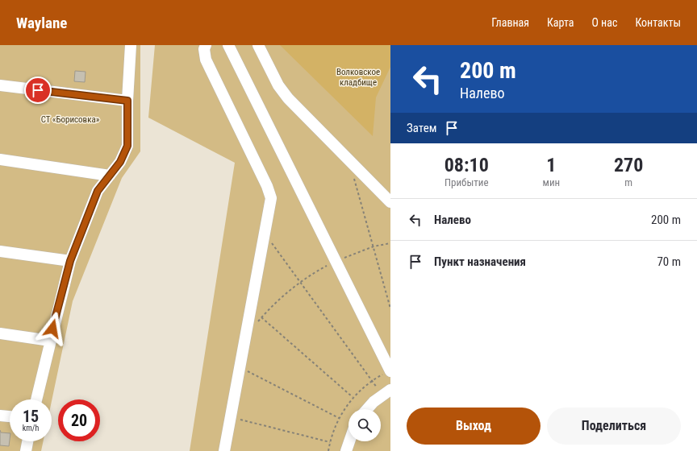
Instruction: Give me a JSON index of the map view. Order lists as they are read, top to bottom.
{
  "parks": ["Волковское кладбище", "СТ «Борисовка»"],
  "page": {
    "header": "Waylane",
    "nav": [
      "Главная",
      "Карта",
      "О нас",
      "Контакты"
    ],
    "turn": ["200 m", "Налево"],
    "then": "Затем",
    "eta": [
      "08:10",
      "Прибытие",
      "1",
      "мин",
      "270",
      "m"
    ],
    "list": [
      {
        "name": "Налево",
        "value": "200 m"
      },
      {
        "name": "Пункт назначения",
        "value": "70 m"
      }
    ],
    "speed": "15 km/h",
    "limit": "20",
    "buttons": ["Выход", "Поделиться"]
  }
}
